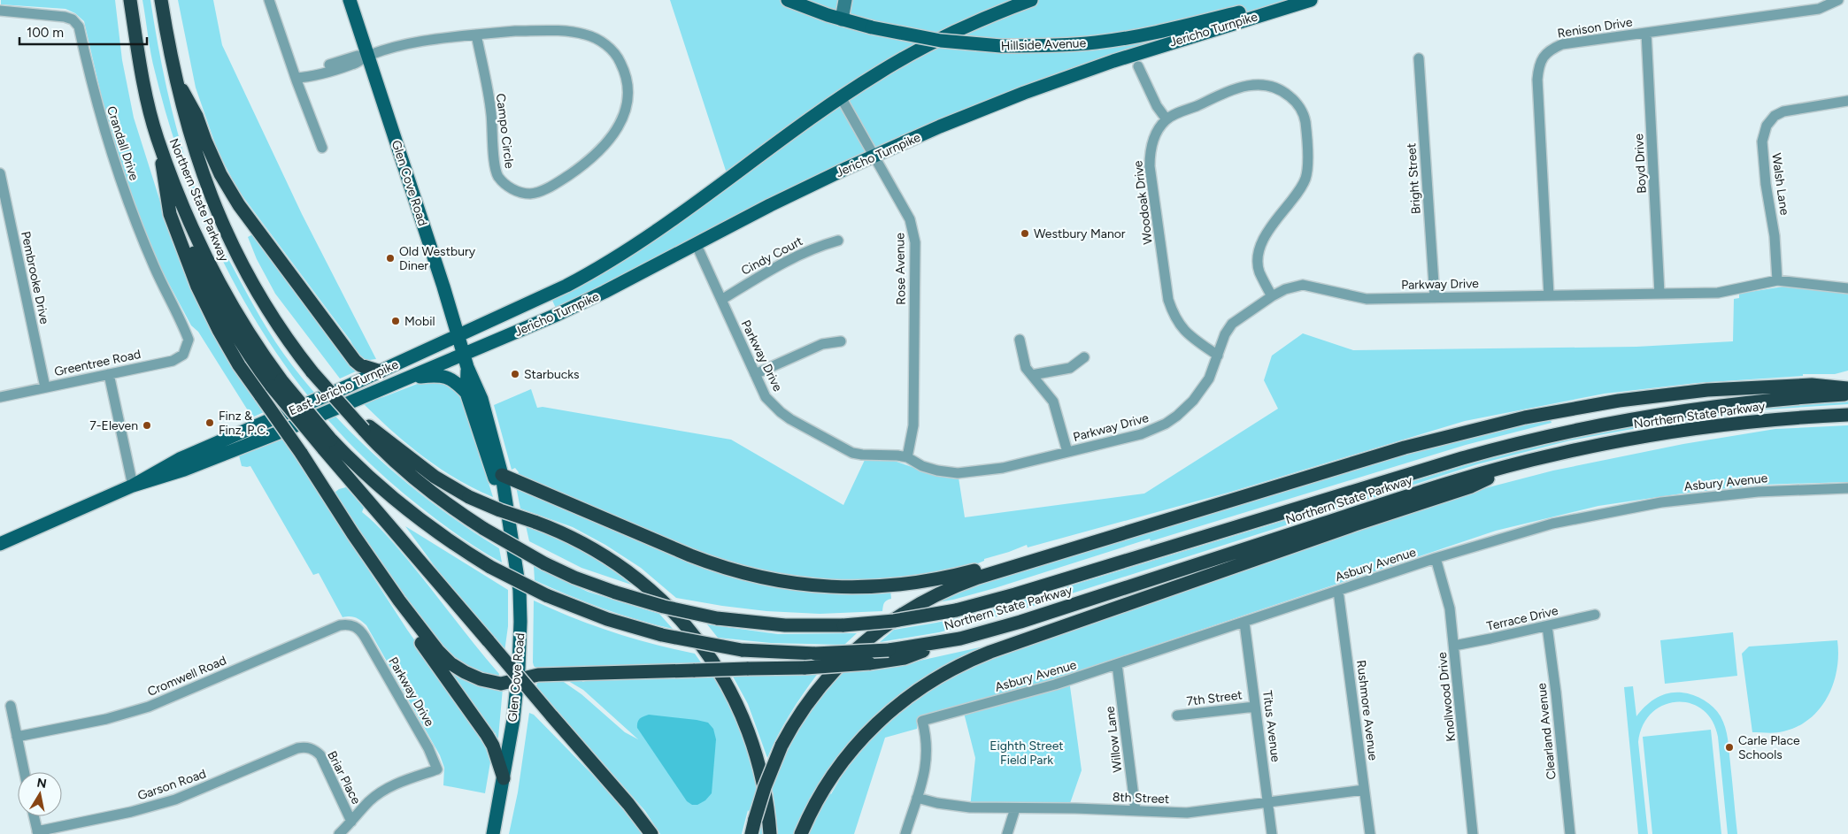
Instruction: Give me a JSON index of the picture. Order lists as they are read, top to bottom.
{
  "streets": {
    "highway": ["Northern State Parkway"],
    "main road": [
      "Jericho Turnpike",
      "Hillside Avenue",
      "Glen Cove Road",
      "East Jericho Turnpike"
    ],
    "street": [
      "Renison Drive",
      "Campo Circle",
      "Crandall Drive",
      "Boyd Drive",
      "Bright Street",
      "Walsh Lane",
      "Woodoak Drive",
      "Cindy Court",
      "Rose Avenue",
      "Pembrooke Drive",
      "Parkway Drive",
      "Greentree Road",
      "Asbury Avenue",
      "Terrace Drive",
      "Cromwell Road",
      "Knollwood Drive",
      "7th Street",
      "Rushmore Avenue",
      "Titus Avenue",
      "Clearland Avenue",
      "Willow Lane",
      "Briar Place",
      "Garson Road",
      "8th Street"
    ]
  },
  "crossings": [
    ["Renison Drive", "Boyd Drive"],
    ["Renison Drive", "Parkway Drive"],
    ["Jericho Turnpike", "Glen Cove Road"],
    ["Jericho Turnpike", "Rose Avenue"],
    ["Jericho Turnpike", "Parkway Drive"],
    ["Jericho Turnpike", "East Jericho Turnpike"],
    ["Campo Circle", "Glen Cove Road"],
    ["Crandall Drive", "Greentree Road"],
    ["Boyd Drive", "Parkway Drive"],
    ["Bright Street", "Parkway Drive"],
    ["Glen Cove Road", "East Jericho Turnpike"],
    ["Walsh Lane", "Parkway Drive"],
    ["Woodoak Drive", "Parkway Drive"],
    ["Cindy Court", "Parkway Drive"],
    ["Rose Avenue", "Parkway Drive"],
    ["Pembrooke Drive", "Greentree Road"],
    ["Parkway Drive", "Cromwell Road"],
    ["Parkway Drive", "Briar Place"],
    ["Asbury Avenue", "Knollwood Drive"],
    ["Asbury Avenue", "Rushmore Avenue"],
    ["Asbury Avenue", "Titus Avenue"],
    ["Asbury Avenue", "Willow Lane"],
    ["Asbury Avenue", "8th Street"],
    ["Terrace Drive", "Knollwood Drive"],
    ["Terrace Drive", "Clearland Avenue"],
    ["7th Street", "Titus Avenue"],
    ["Rushmore Avenue", "8th Street"],
    ["Titus Avenue", "8th Street"],
    ["Willow Lane", "8th Street"],
    ["Briar Place", "Garson Road"]
  ],
  "parks": ["Eighth Street Field Park"],
  "places": [
    "Westbury Manor",
    "Old Westbury Diner",
    "Mobil",
    "Starbucks",
    "Finz & Finz, P.C.",
    "7-Eleven",
    "Carle Place Schools"
  ],
  "scale_bar": "100 m",
  "north": "top"
}
